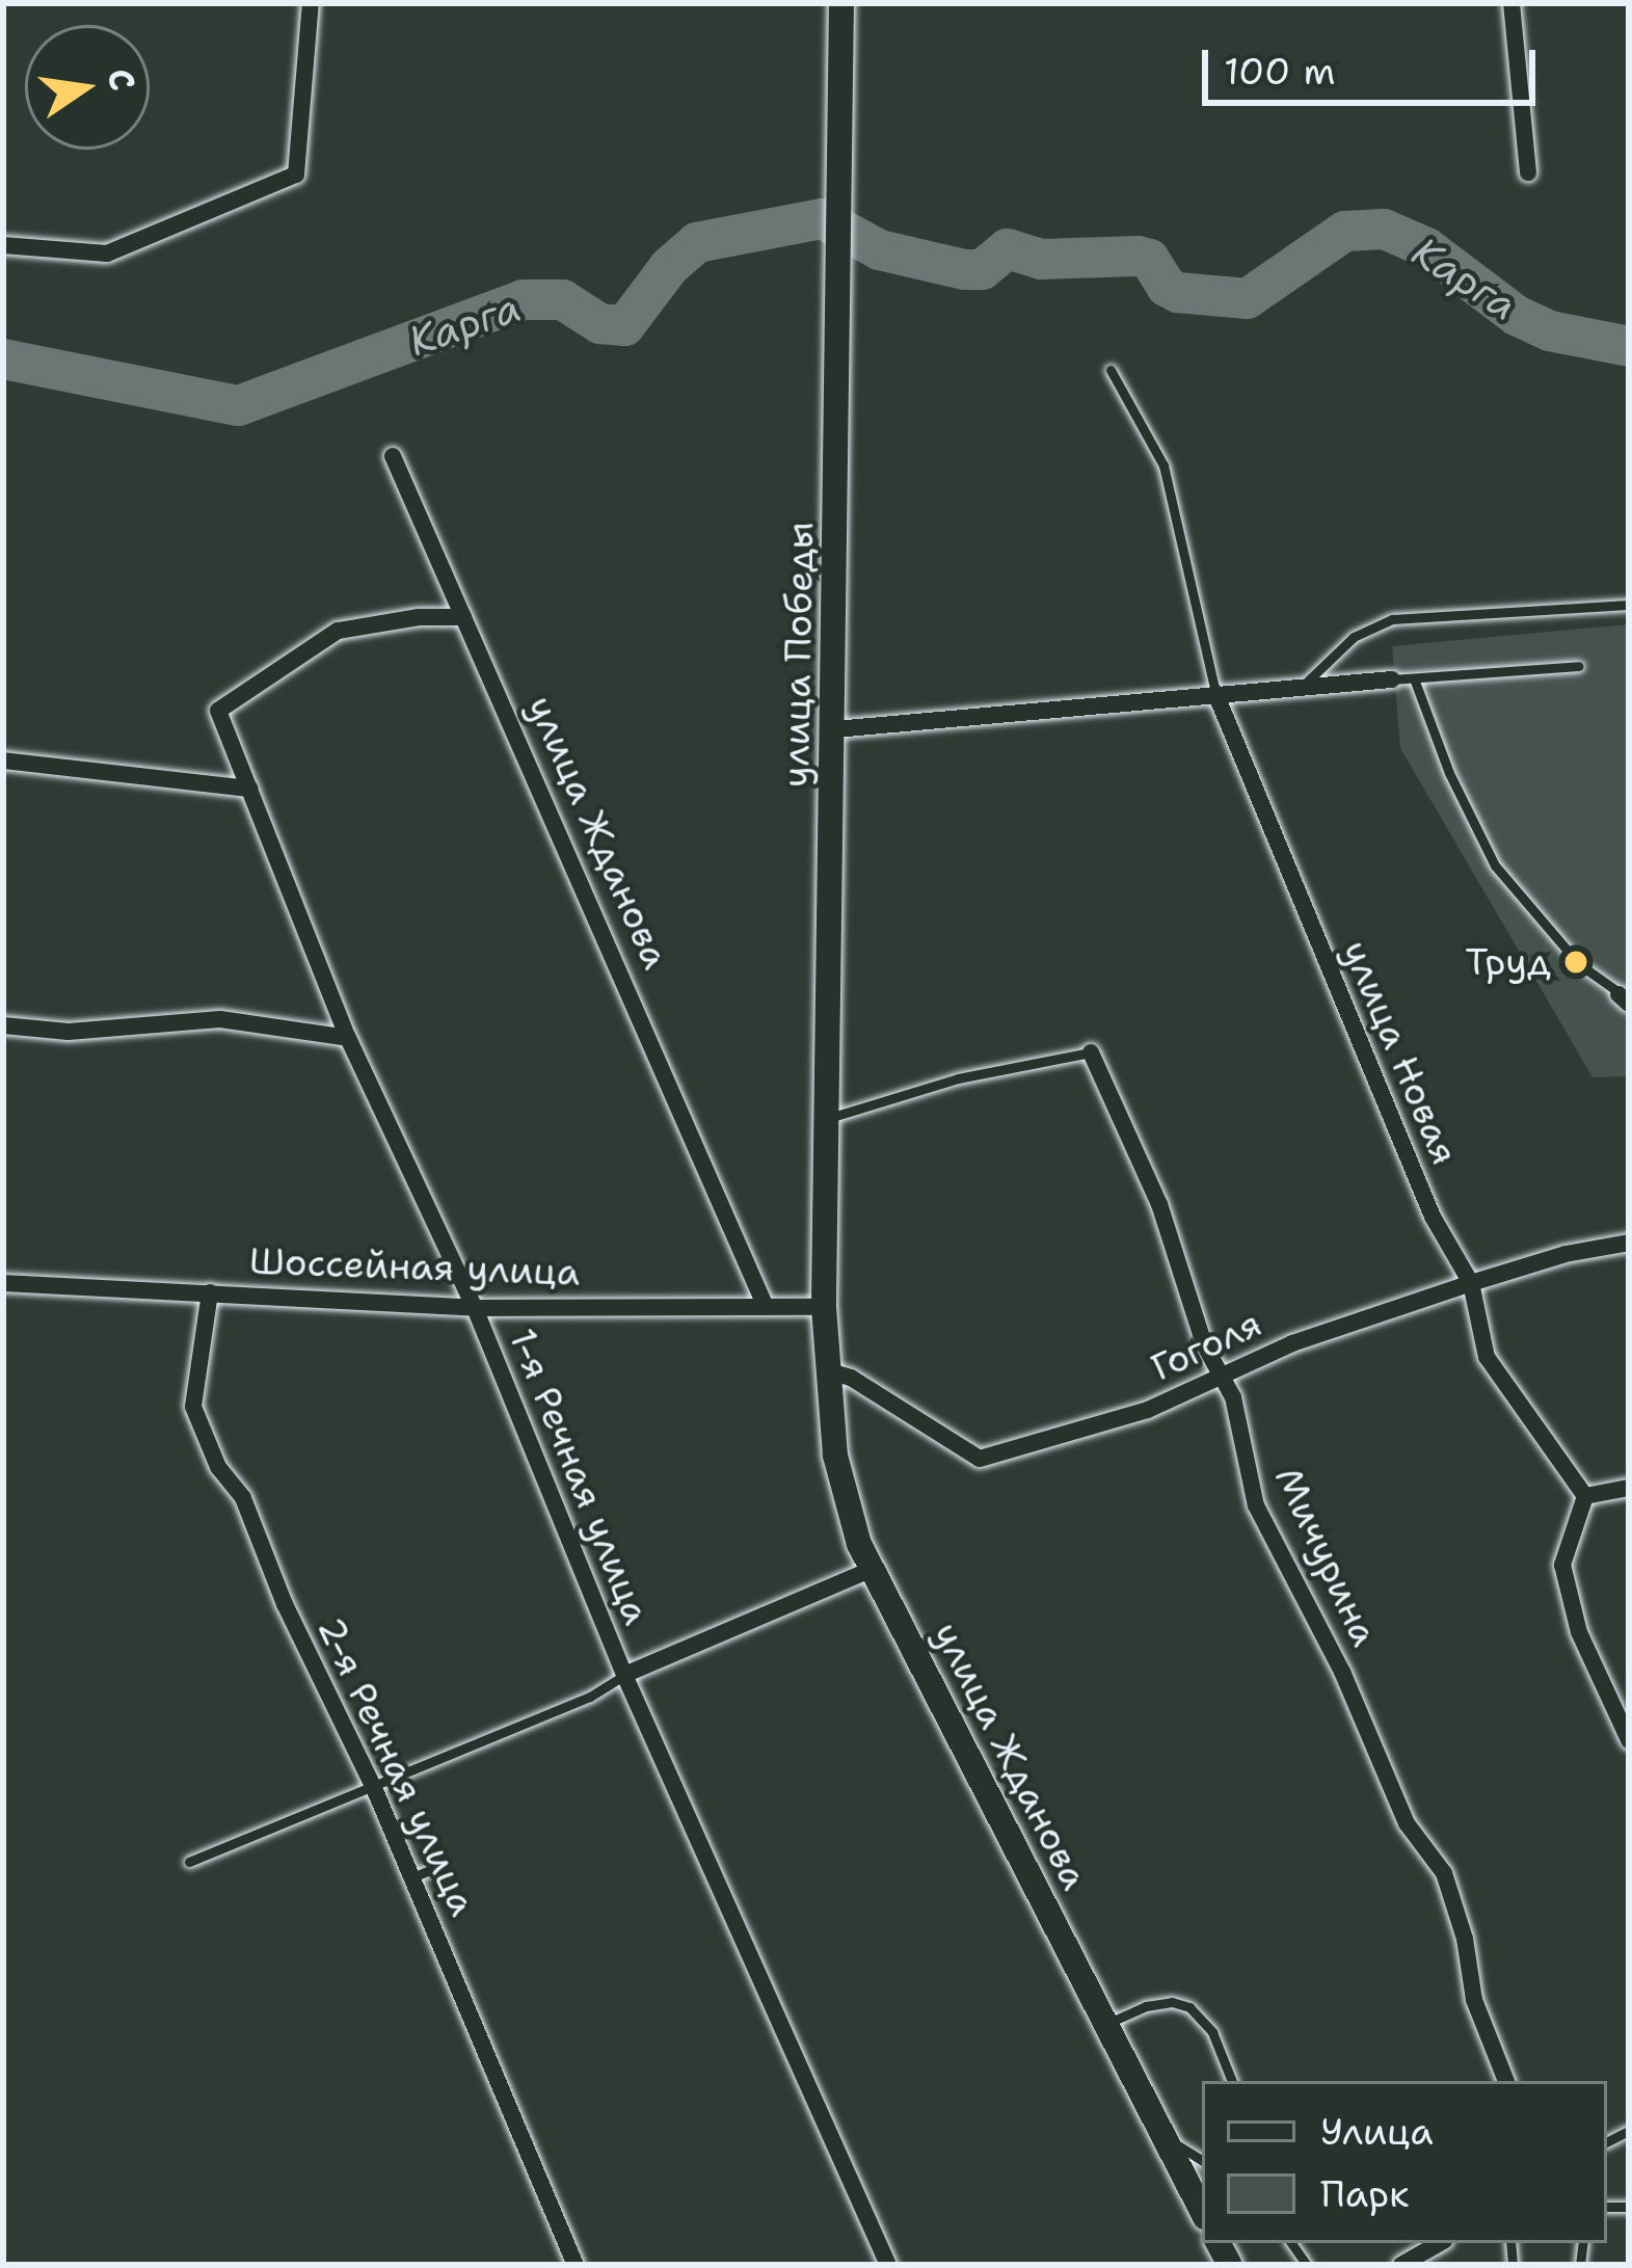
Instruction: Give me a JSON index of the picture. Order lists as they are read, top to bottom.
{
  "streets": {
    "street": [
      "улица Победы",
      "улица Жданова",
      "улица Новая",
      "Шоссейная улица",
      "Гоголя",
      "1-я Речная улица",
      "Мичурина",
      "2-я Речная улица"
    ]
  },
  "crossings": [
    ["улица Победы", "улица Жданова"],
    ["улица Победы", "Шоссейная улица"],
    ["улица Жданова", "Шоссейная улица"],
    ["улица Жданова", "Гоголя"],
    ["улица Жданова", "1-я Речная улица"],
    ["улица Новая", "Гоголя"],
    ["Шоссейная улица", "1-я Речная улица"],
    ["Шоссейная улица", "2-я Речная улица"],
    ["Гоголя", "Мичурина"]
  ],
  "water": ["Карга"],
  "places": ["Труд"],
  "legend": ["Улица", "Парк"],
  "scale_bar": "100 m",
  "north": "right"
}
